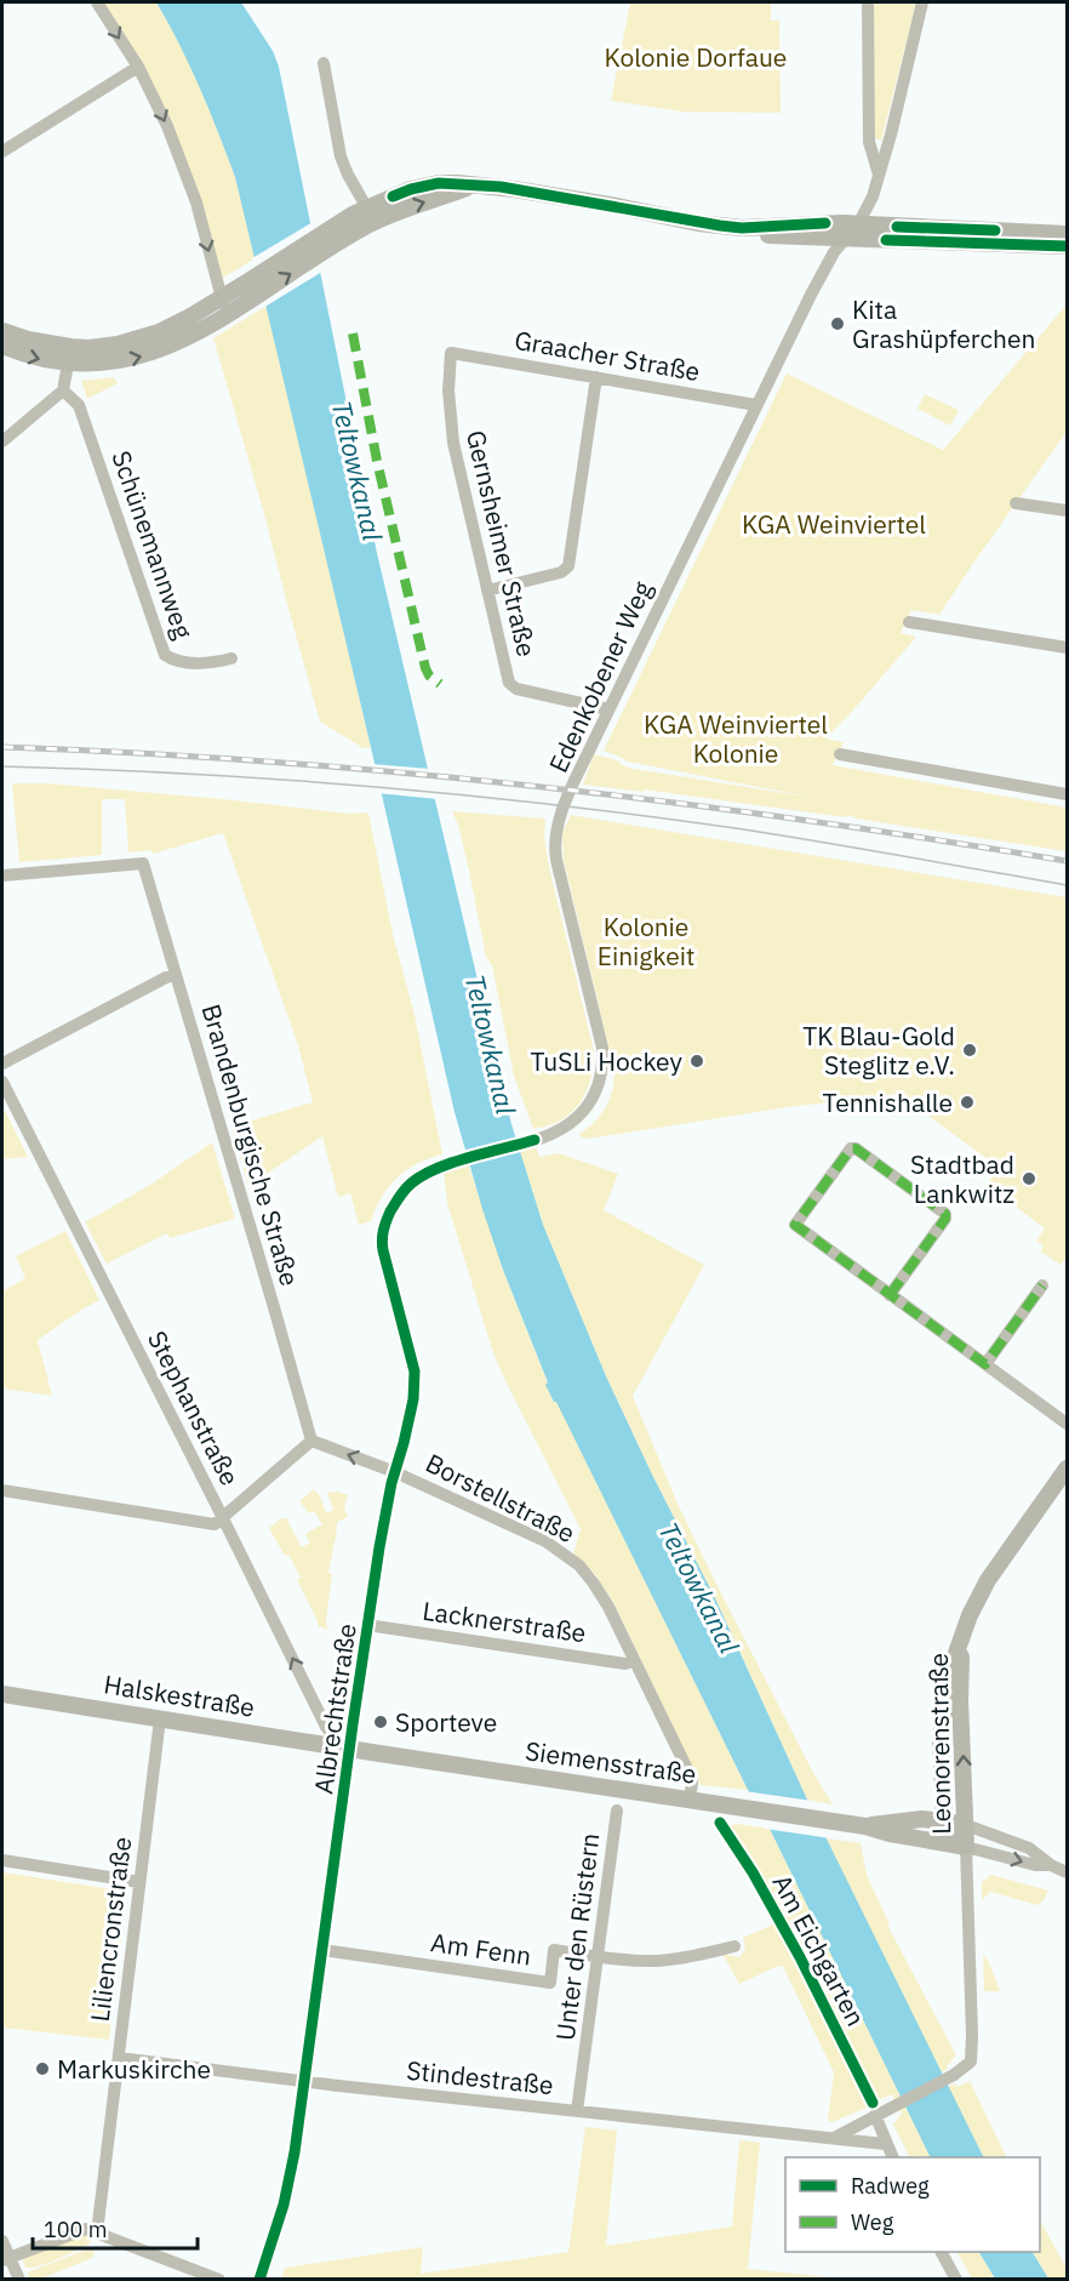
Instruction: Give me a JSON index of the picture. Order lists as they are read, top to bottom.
{
  "streets": {
    "main road": ["Halskestraße", "Leonorenstraße", "Siemensstraße"],
    "street": [
      "Graacher Straße",
      "Gernsheimer Straße",
      "Schünemannweg",
      "Edenkobener Weg",
      "Brandenburgische Straße",
      "Stephanstraße",
      "Borstellstraße",
      "Lacknerstraße",
      "Albrechtstraße",
      "Liliencronstraße",
      "Unter den Rüstern",
      "Am Fenn",
      "Stindestraße"
    ],
    "cycle path": ["Am Eichgarten"]
  },
  "crossings": [
    ["Graacher Straße", "Gernsheimer Straße"],
    ["Graacher Straße", "Edenkobener Weg"],
    ["Gernsheimer Straße", "Edenkobener Weg"],
    ["Brandenburgische Straße", "Borstellstraße"],
    ["Stephanstraße", "Halskestraße"],
    ["Stephanstraße", "Albrechtstraße"],
    ["Stephanstraße", "Siemensstraße"],
    ["Borstellstraße", "Lacknerstraße"],
    ["Borstellstraße", "Albrechtstraße"],
    ["Borstellstraße", "Siemensstraße"],
    ["Lacknerstraße", "Albrechtstraße"],
    ["Halskestraße", "Albrechtstraße"],
    ["Halskestraße", "Siemensstraße"],
    ["Halskestraße", "Liliencronstraße"],
    ["Albrechtstraße", "Siemensstraße"],
    ["Albrechtstraße", "Am Fenn"],
    ["Albrechtstraße", "Stindestraße"],
    ["Leonorenstraße", "Siemensstraße"],
    ["Liliencronstraße", "Stindestraße"],
    ["Unter den Rüstern", "Am Fenn"],
    ["Unter den Rüstern", "Stindestraße"]
  ],
  "one_way": ["Stephanstraße"],
  "water": ["Teltowkanal"],
  "parks": [
    "Kolonie Dorfaue",
    "KGA Weinviertel",
    "KGA Weinviertel Kolonie",
    "Kolonie Einigkeit"
  ],
  "places": [
    "Kita Grashüpferchen",
    "TK Blau-Gold Steglitz e.V.",
    "TuSLi Hockey",
    "Tennishalle",
    "Stadtbad Lankwitz",
    "Sporteve",
    "Markuskirche"
  ],
  "legend": ["Radweg", "Weg"],
  "scale_bar": "100 m"
}
